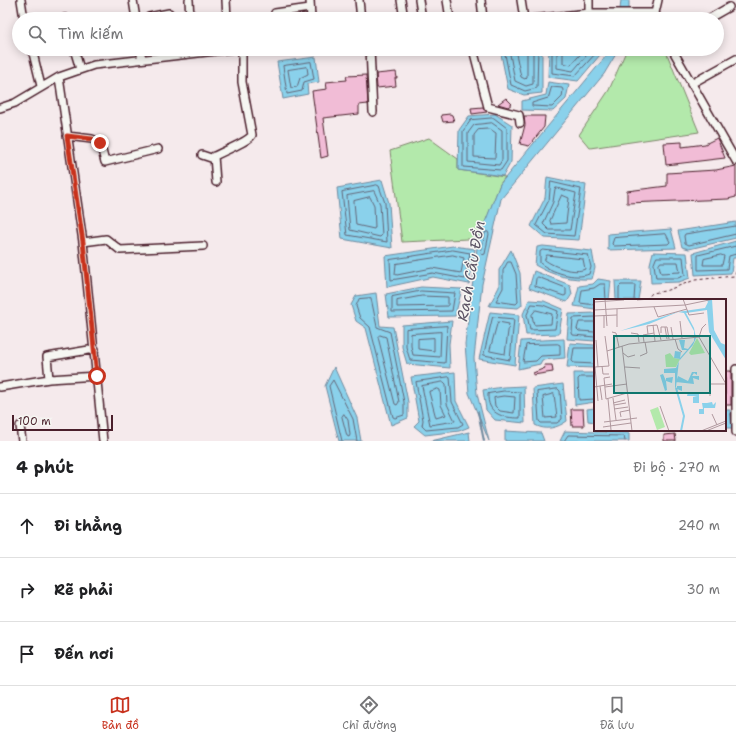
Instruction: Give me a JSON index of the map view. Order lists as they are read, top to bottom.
{
  "water": ["Rạch Cầu Đồn"],
  "scale_bar": "100 m",
  "page": {
    "search": "Tìm kiếm",
    "scale": "100 m",
    "heading": ["4 phút", "Đi bộ · 270 m"],
    "list": [
      ["Đi thẳng", "240 m"],
      ["Rẽ phải", "30 m"],
      "Đến nơi"
    ],
    "nav": ["Bản đồ", "Chỉ đường", "Đã lưu"]
  }
}
